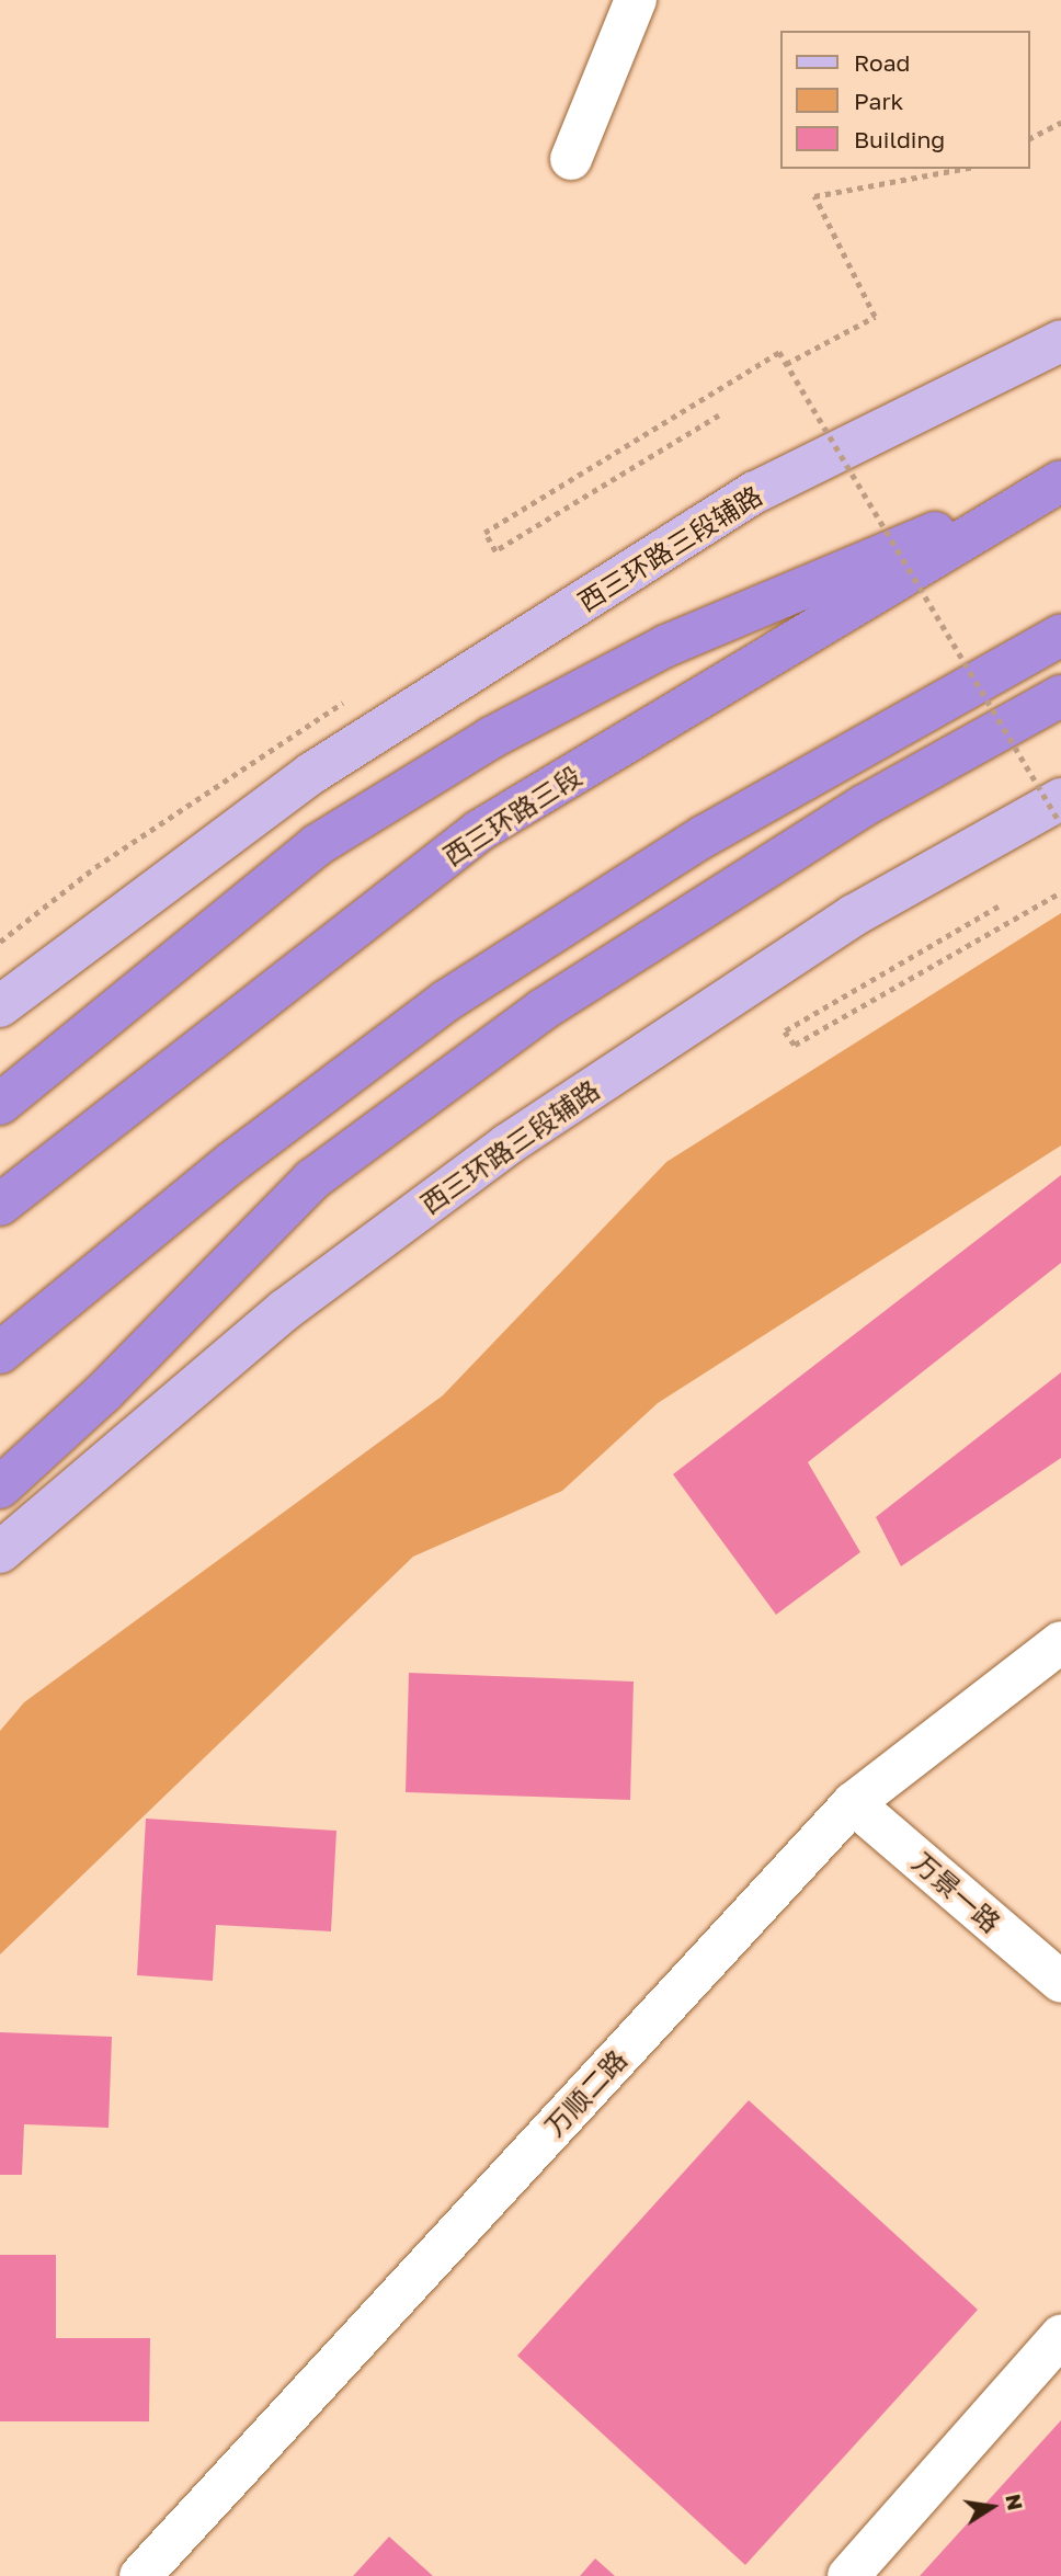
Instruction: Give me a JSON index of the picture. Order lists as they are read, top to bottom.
{
  "streets": {
    "highway": ["西三环路三段"],
    "main road": ["西三环路三段辅路"],
    "street": ["万景一路", "万顺二路"]
  },
  "crossings": [
    ["万景一路", "万顺二路"]
  ],
  "legend": ["Road", "Park", "Building"],
  "north": "right"
}
